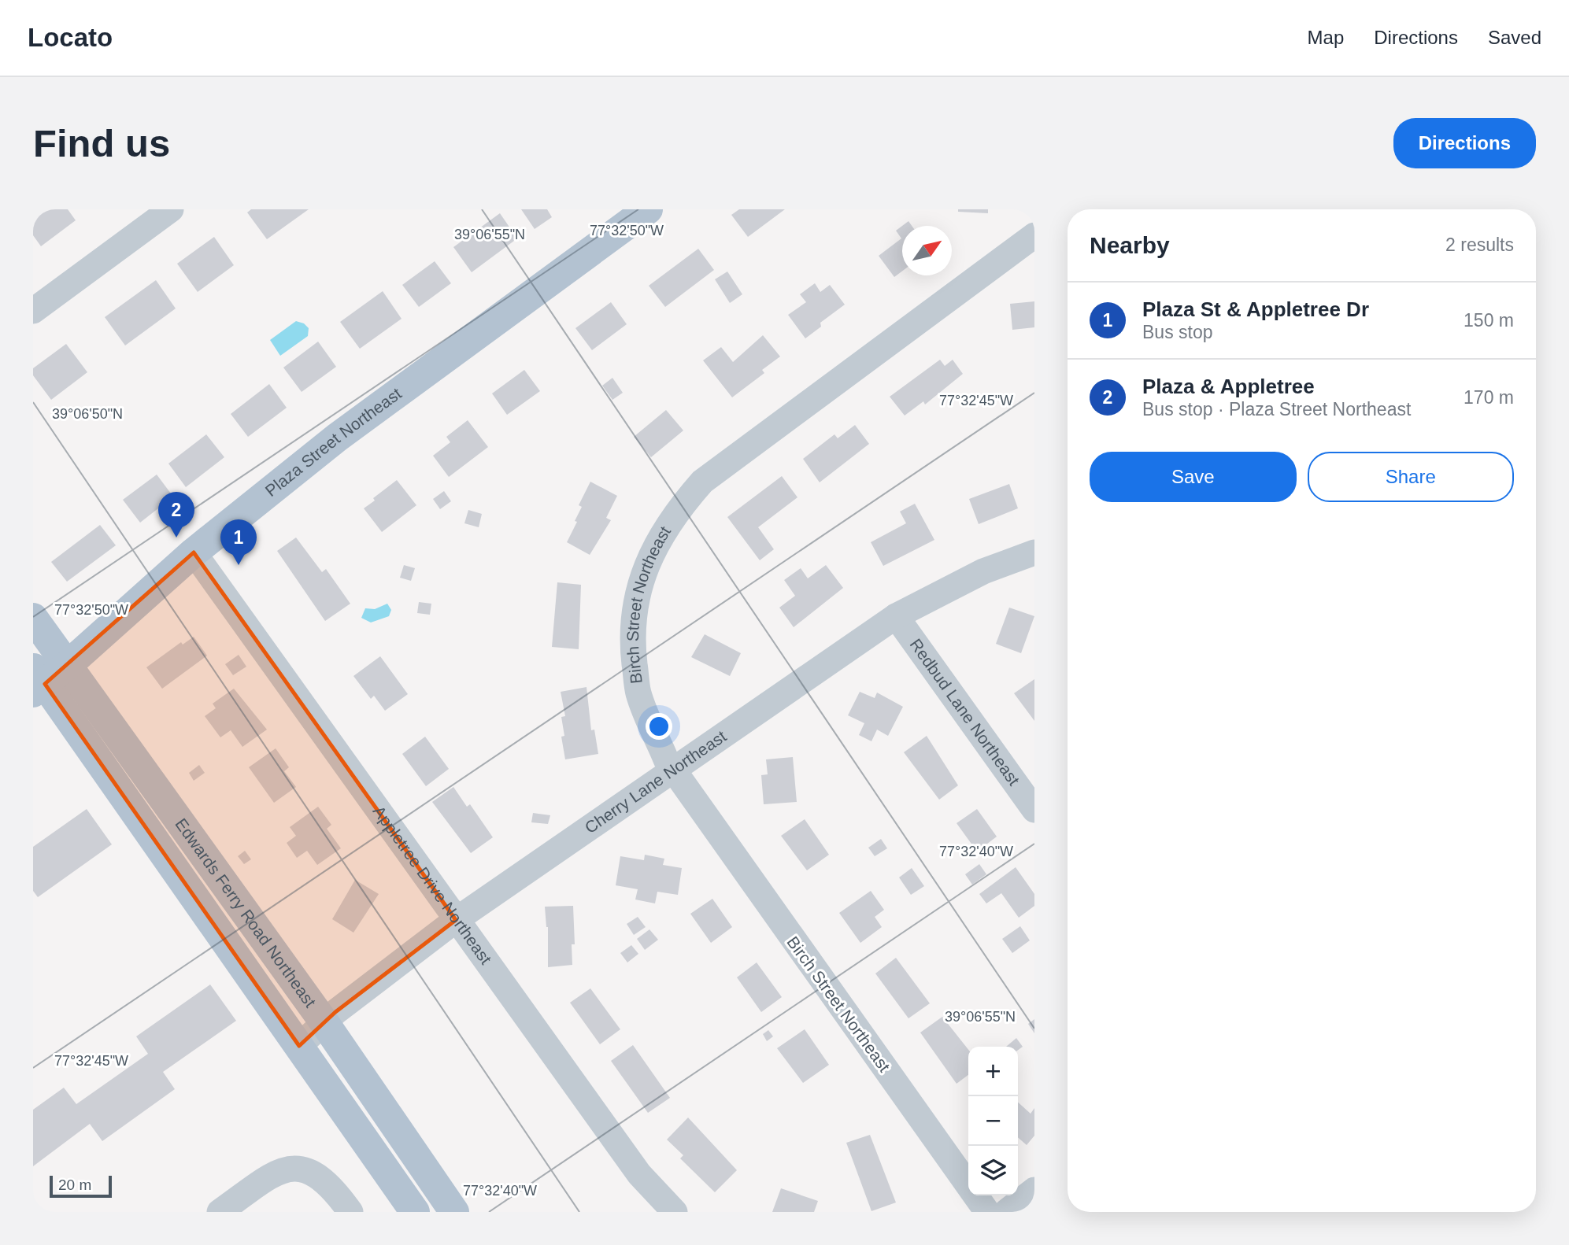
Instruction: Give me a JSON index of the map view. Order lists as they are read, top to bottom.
{
  "streets": {
    "main road": ["Plaza Street Northeast", "Edwards Ferry Road Northeast"],
    "street": [
      "Birch Street Northeast",
      "Redbud Lane Northeast",
      "Cherry Lane Northeast",
      "Appletree Drive Northeast"
    ]
  },
  "crossings": [
    ["Plaza Street Northeast", "Appletree Drive Northeast"],
    ["Plaza Street Northeast", "Edwards Ferry Road Northeast"],
    ["Birch Street Northeast", "Cherry Lane Northeast"],
    ["Redbud Lane Northeast", "Cherry Lane Northeast"],
    ["Cherry Lane Northeast", "Appletree Drive Northeast"],
    ["Cherry Lane Northeast", "Edwards Ferry Road Northeast"]
  ],
  "scale_bar": "20 m",
  "north": "top right",
  "page": {
    "header": "Locato",
    "nav": ["Map", "Directions", "Saved"],
    "buttons": [
      "Directions",
      ["Save", "Share"]
    ],
    "title": "Find us",
    "heading": ["Nearby", "2 results"],
    "list": [
      {
        "mark": "1",
        "name": "Plaza St & Appletree Dr",
        "note": "Bus stop",
        "value": "150 m"
      },
      {
        "mark": "2",
        "name": "Plaza & Appletree",
        "note": "Bus stop · Plaza Street Northeast",
        "value": "170 m"
      }
    ],
    "pins": ["2", "1"],
    "map_buttons": ["+", "−"],
    "scale": "20 m"
  },
  "coordinates": [
    "77°32'50\"W",
    "39°06'55\"N",
    "77°32'45\"W",
    "39°06'50\"N",
    "77°32'40\"W"
  ]
}
